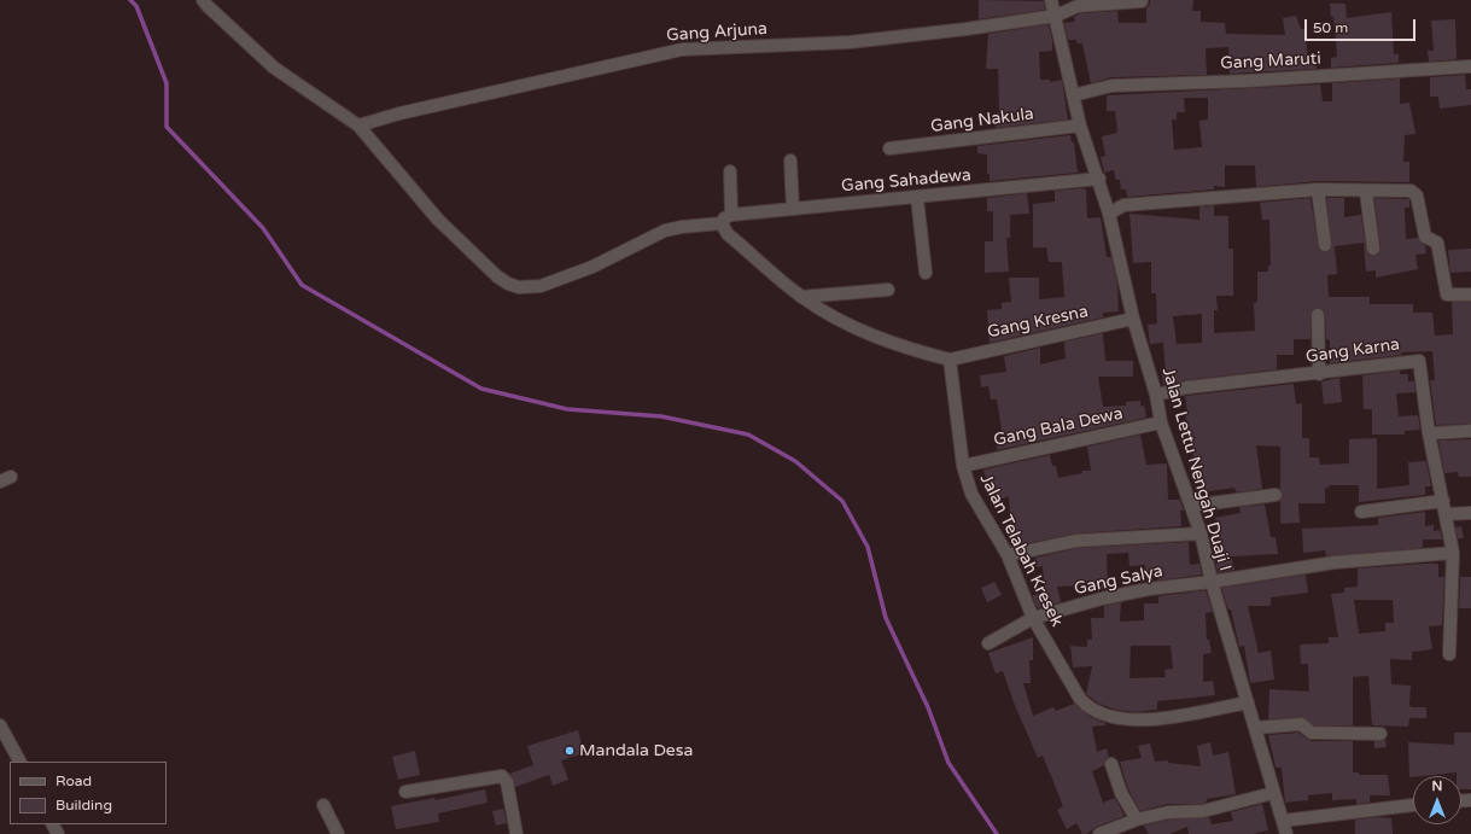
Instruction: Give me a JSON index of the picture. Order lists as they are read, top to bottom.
{
  "streets": {
    "street": [
      "Gang Arjuna",
      "Gang Maruti",
      "Gang Nakula",
      "Gang Sahadewa",
      "Gang Kresna",
      "Gang Karna",
      "Gang Bala Dewa",
      "Jalan Lettu Nengah Duaji I",
      "Jalan Telabah Kresek",
      "Gang Salya"
    ]
  },
  "crossings": [
    ["Gang Arjuna", "Jalan Lettu Nengah Duaji I"],
    ["Gang Maruti", "Jalan Lettu Nengah Duaji I"],
    ["Gang Nakula", "Jalan Lettu Nengah Duaji I"],
    ["Gang Sahadewa", "Jalan Lettu Nengah Duaji I"],
    ["Gang Kresna", "Jalan Lettu Nengah Duaji I"],
    ["Gang Kresna", "Jalan Telabah Kresek"],
    ["Gang Karna", "Jalan Lettu Nengah Duaji I"],
    ["Gang Karna", "Gang Salya"],
    ["Gang Bala Dewa", "Jalan Lettu Nengah Duaji I"],
    ["Gang Bala Dewa", "Jalan Telabah Kresek"],
    ["Jalan Lettu Nengah Duaji I", "Jalan Telabah Kresek"],
    ["Jalan Lettu Nengah Duaji I", "Gang Salya"],
    ["Jalan Telabah Kresek", "Gang Salya"]
  ],
  "places": ["Mandala Desa"],
  "legend": ["Road", "Building"],
  "scale_bar": "50 m",
  "north": "top"
}
